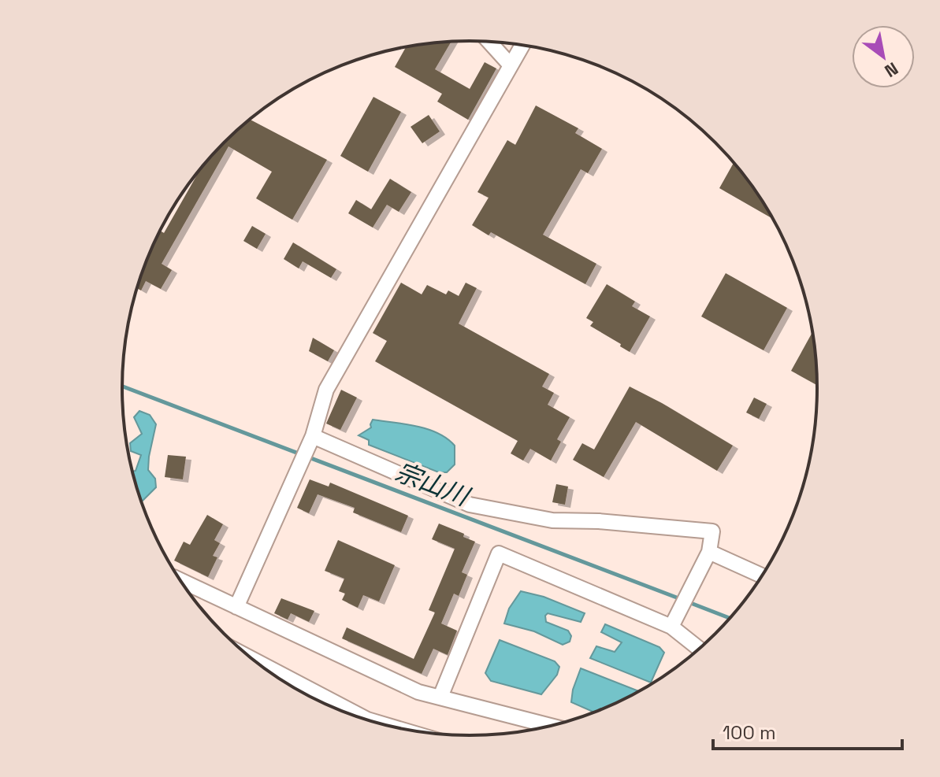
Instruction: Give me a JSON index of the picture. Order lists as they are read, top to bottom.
{
  "water": ["宗山川"],
  "scale_bar": "100 m",
  "north": "bottom right"
}
